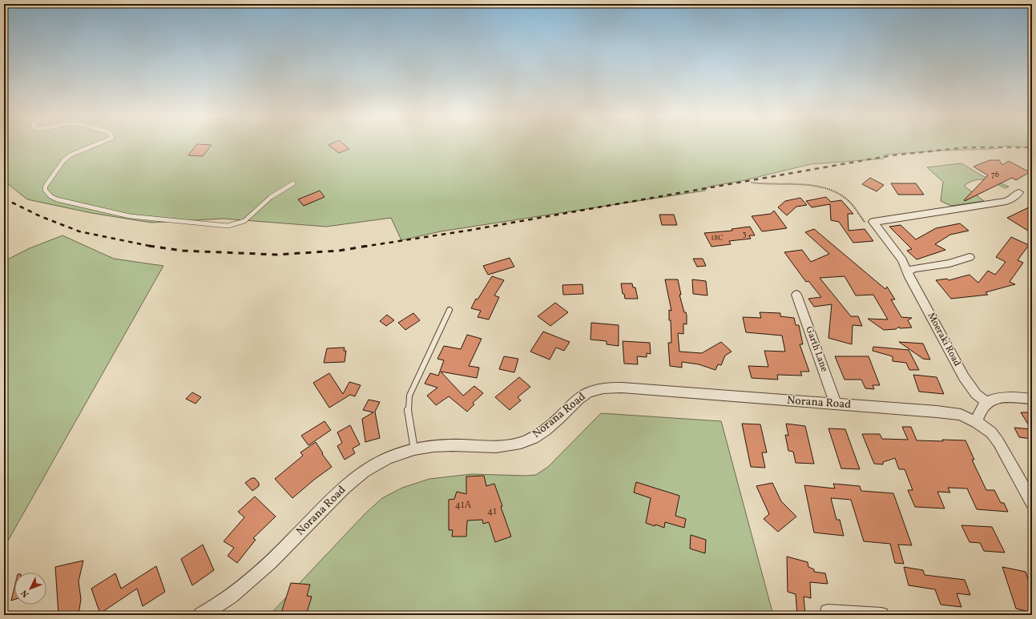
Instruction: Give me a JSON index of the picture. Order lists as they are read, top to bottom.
{
  "streets": {
    "street": ["Moeraki Road", "Garth Lane", "Norana Road"]
  },
  "crossings": [
    ["Garth Lane", "Norana Road"]
  ],
  "house_numbers": [
    "76",
    "3",
    "18C",
    "41A",
    "41"
  ],
  "north": "bottom left"
}
